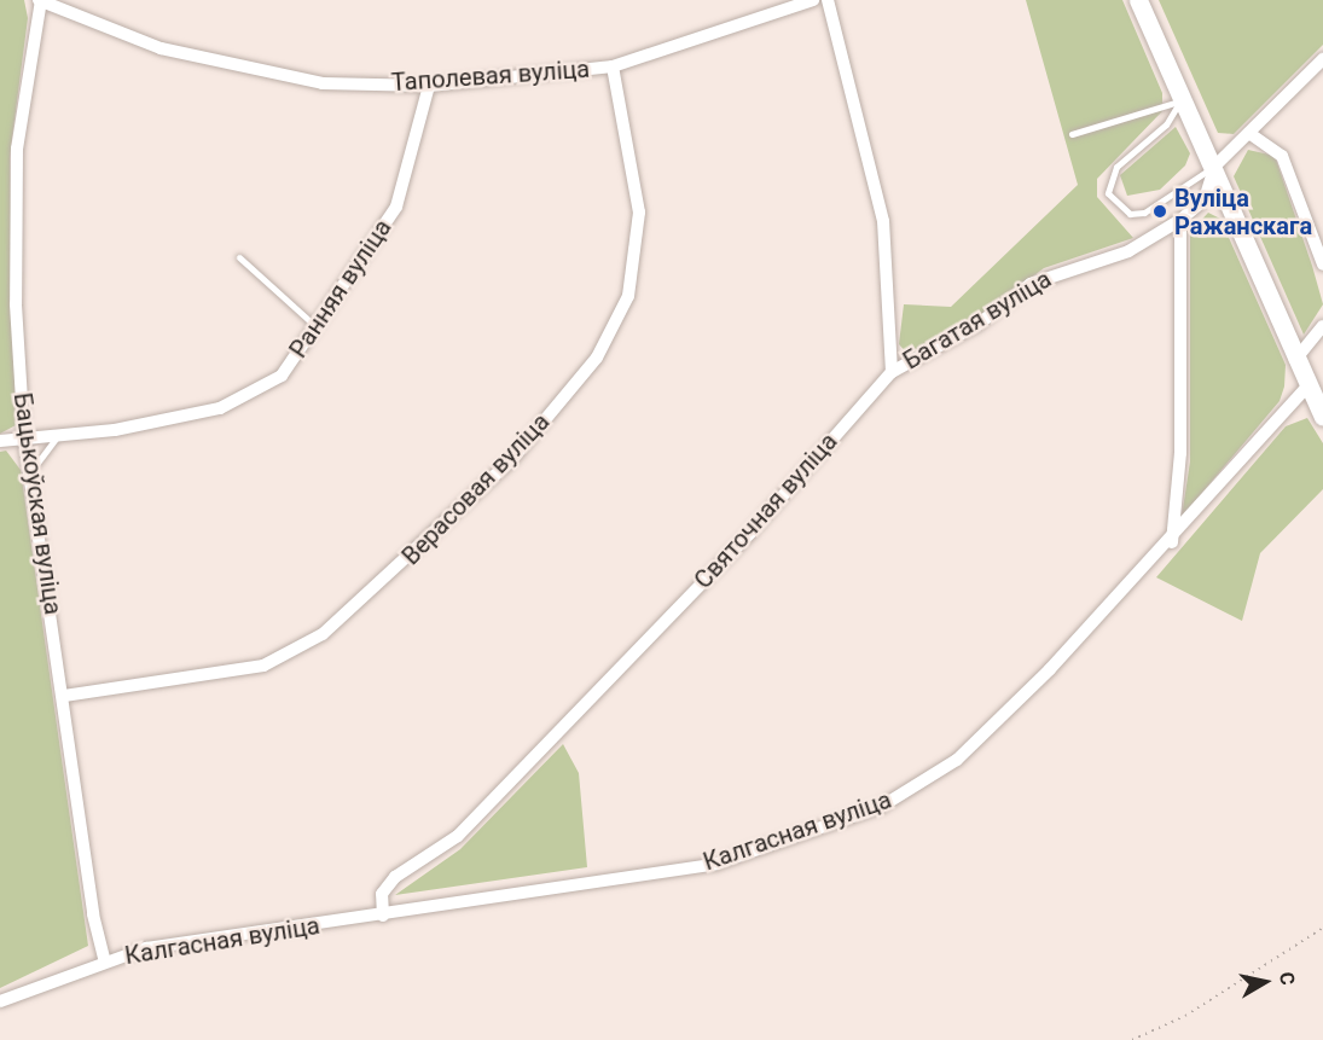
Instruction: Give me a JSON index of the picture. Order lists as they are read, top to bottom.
{
  "streets": {
    "street": [
      "Таполевая вуліца",
      "Ранняя вуліца",
      "Багатая вуліца",
      "Верасовая вуліца",
      "Бацькоўская вуліца",
      "Святочная вуліца",
      "Калгасная вуліца"
    ]
  },
  "crossings": [
    ["Таполевая вуліца", "Ранняя вуліца"],
    ["Таполевая вуліца", "Верасовая вуліца"],
    ["Таполевая вуліца", "Бацькоўская вуліца"],
    ["Ранняя вуліца", "Бацькоўская вуліца"],
    ["Багатая вуліца", "Святочная вуліца"],
    ["Верасовая вуліца", "Бацькоўская вуліца"],
    ["Бацькоўская вуліца", "Калгасная вуліца"],
    ["Святочная вуліца", "Калгасная вуліца"]
  ],
  "places": ["Вуліца Ражанскага"],
  "north": "right"
}
